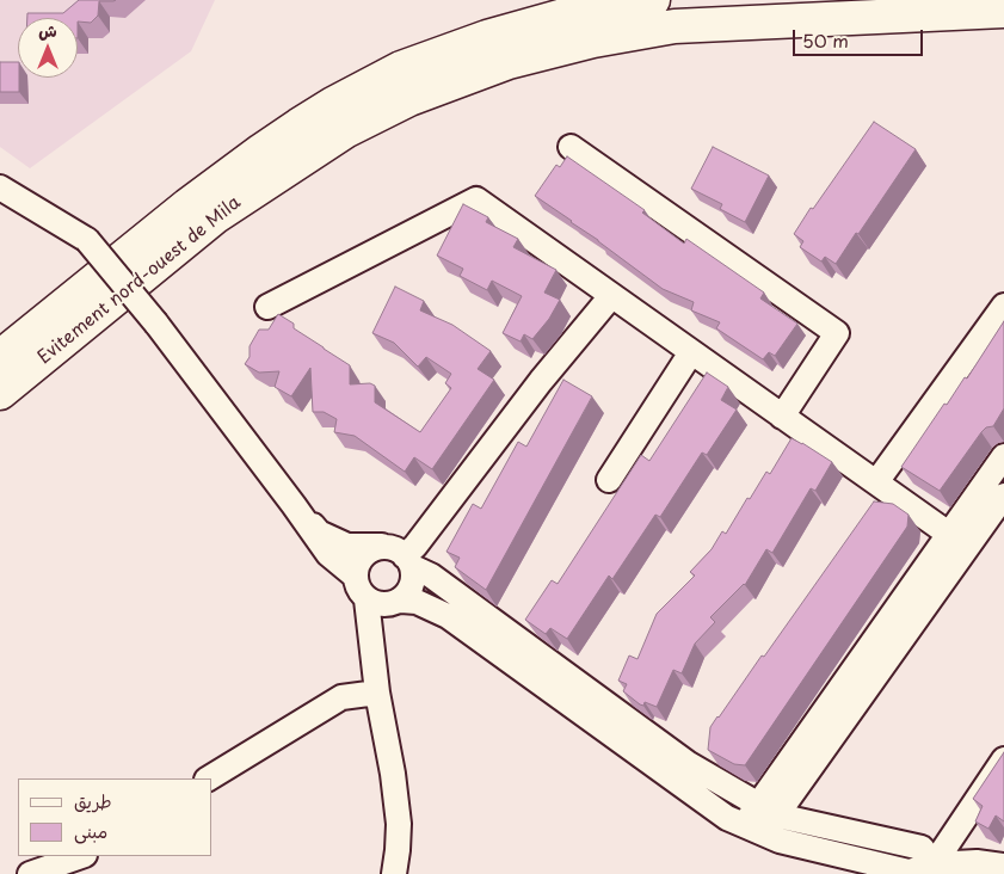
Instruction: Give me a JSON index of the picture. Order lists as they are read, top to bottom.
{
  "streets": {
    "highway": ["Evitement nord-ouest de Mila"]
  },
  "legend": ["طريق", "مبنى"],
  "scale_bar": "50 m",
  "north": "top"
}
